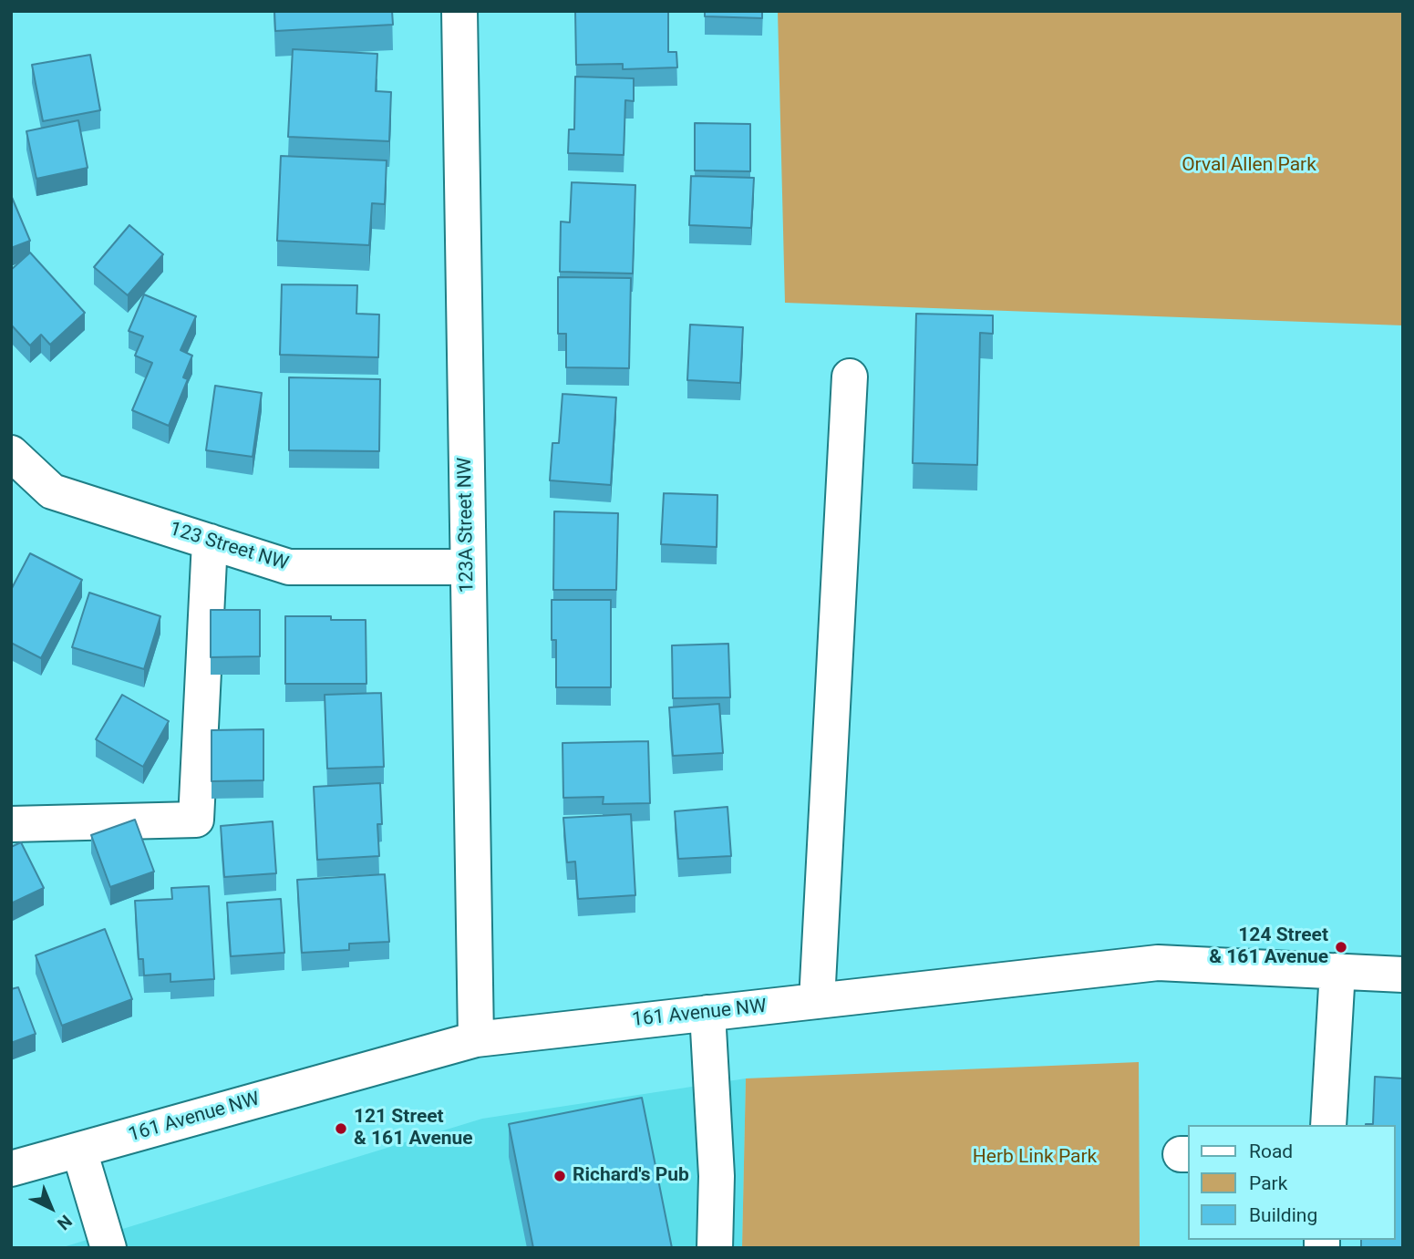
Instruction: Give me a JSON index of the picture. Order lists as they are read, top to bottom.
{
  "streets": {
    "street": ["123A Street NW", "123 Street NW", "161 Avenue NW"]
  },
  "crossings": [
    ["123A Street NW", "123 Street NW"],
    ["123A Street NW", "161 Avenue NW"]
  ],
  "parks": ["Orval Allen Park", "Herb Link Park"],
  "places": ["124 Street & 161 Avenue", "121 Street & 161 Avenue", "Richard's Pub"],
  "legend": ["Road", "Park", "Building"],
  "north": "bottom right"
}
